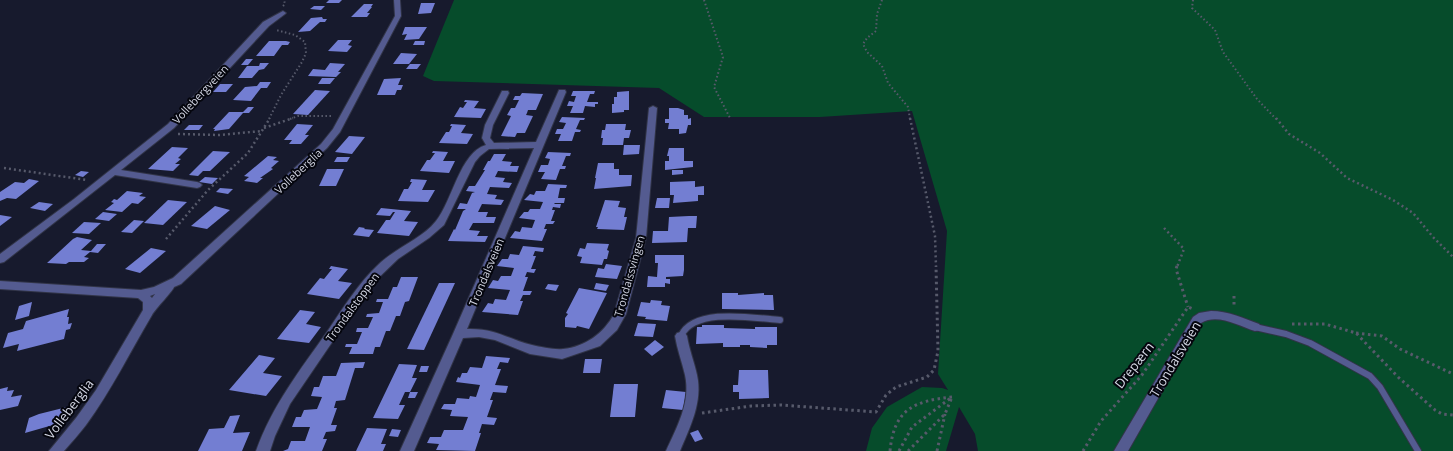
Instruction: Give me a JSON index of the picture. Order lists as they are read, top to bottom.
{
  "streets": {
    "street": [
      "Vollebergveien",
      "Volleberglia",
      "Trondalsveien",
      "Trondalssvingen",
      "Trondalstoppen"
    ],
    "path": ["Drepærn"]
  },
  "crossings": [
    ["Trondalsveien", "Trondalssvingen"]
  ]
}
